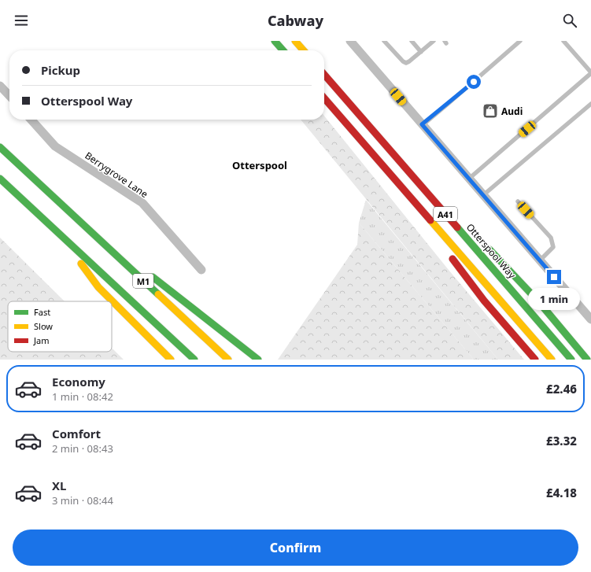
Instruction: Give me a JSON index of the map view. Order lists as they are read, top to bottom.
{
  "streets": {
    "highway": ["A41", "Otterspool Way", "M1"],
    "street": ["Berrygrove Lane"]
  },
  "districts": ["Otterspool"],
  "places": {
    "shop": ["Audi"]
  },
  "legend": ["Fast", "Slow", "Jam"],
  "page": {
    "header": "Cabway",
    "banner": ["Pickup", "Otterspool Way"],
    "bubble": "1 min",
    "list": [
      {
        "name": "Economy",
        "note": "1 min · 08:42",
        "value": "£2.46"
      },
      {
        "name": "Comfort",
        "note": "2 min · 08:43",
        "value": "£3.32"
      },
      {
        "name": "XL",
        "note": "3 min · 08:44",
        "value": "£4.18"
      }
    ],
    "buttons": "Confirm"
  }
}
